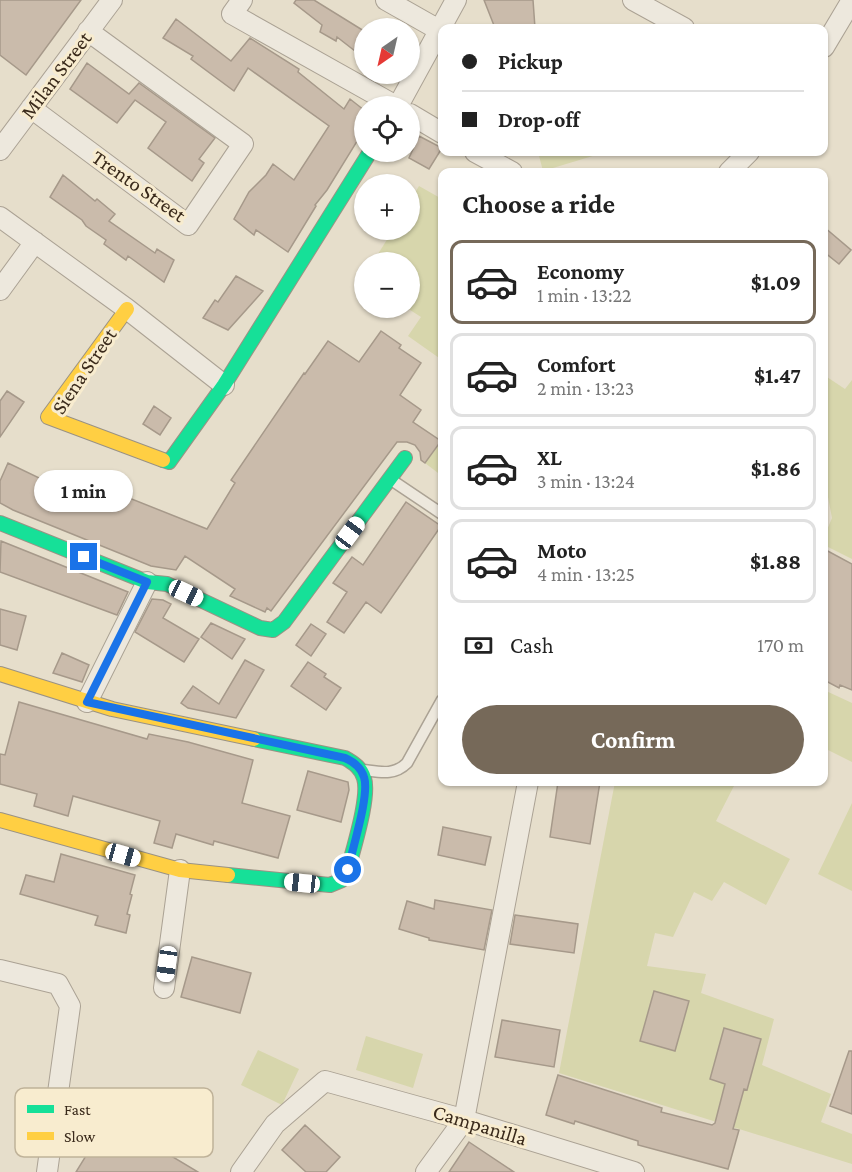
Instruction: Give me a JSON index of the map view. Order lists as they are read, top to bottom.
{
  "streets": {
    "street": [
      "Milan Street",
      "Trento Street",
      "Siena Street",
      "Campanilla"
    ]
  },
  "crossings": [
    ["Milan Street", "Trento Street"]
  ],
  "legend": ["Fast", "Slow"],
  "north": "bottom left",
  "page": {
    "map_buttons": ["+", "−"],
    "banner": ["Pickup", "Drop-off"],
    "heading": "Choose a ride",
    "list": [
      {
        "name": "Economy",
        "note": "1 min · 13:22",
        "value": "$1.09"
      },
      {
        "name": "Comfort",
        "note": "2 min · 13:23",
        "value": "$1.47"
      },
      {
        "name": "XL",
        "note": "3 min · 13:24",
        "value": "$1.86"
      },
      {
        "name": "Moto",
        "note": "4 min · 13:25",
        "value": "$1.88"
      }
    ],
    "bubble": "1 min",
    "pay": ["Cash", "170 m"],
    "buttons": "Confirm"
  }
}
